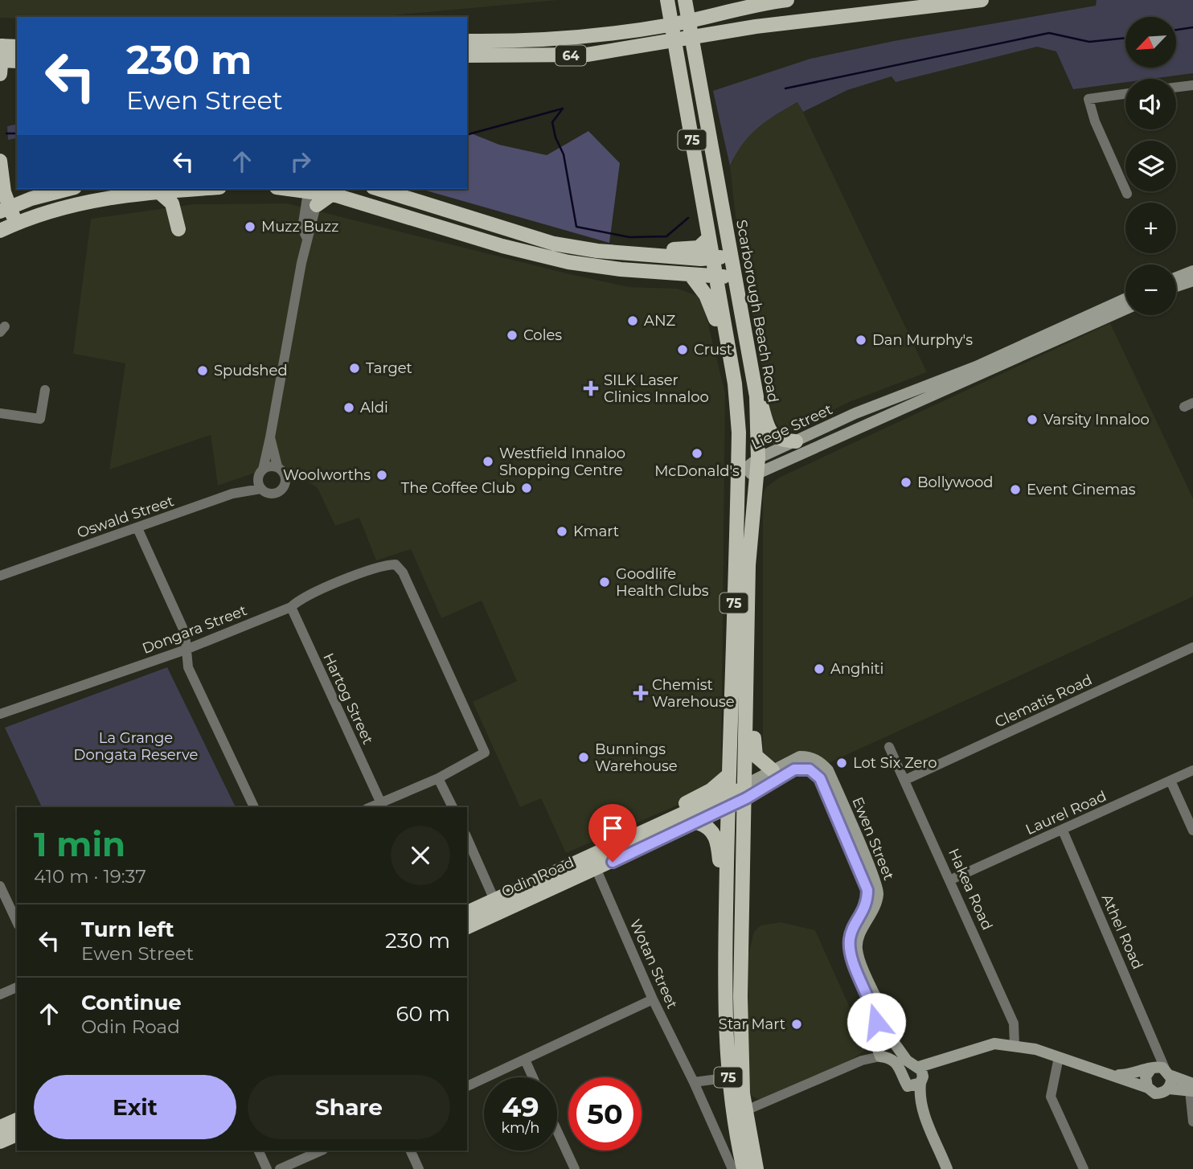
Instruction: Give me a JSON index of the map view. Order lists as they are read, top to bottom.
{
  "streets": {
    "main road": [
      "64",
      "75",
      "Scarborough Beach Road",
      "Liege Street",
      "Ewen Street",
      "Odin Road"
    ],
    "street": [
      "Oswald Street",
      "Dongara Street",
      "Hartog Street",
      "Clematis Road",
      "Laurel Road",
      "Hakea Road",
      "Athel Road",
      "Wotan Street"
    ]
  },
  "crossings": [
    ["64", "Scarborough Beach Road"],
    ["Scarborough Beach Road", "Liege Street"],
    ["Scarborough Beach Road", "Ewen Street"],
    ["Scarborough Beach Road", "Odin Road"],
    ["Dongara Street", "Hartog Street"],
    ["Clematis Road", "Hakea Road"],
    ["Laurel Road", "Hakea Road"],
    ["Laurel Road", "Athel Road"],
    ["Ewen Street", "Odin Road"],
    ["Odin Road", "Wotan Street"]
  ],
  "parks": ["La Grange Dongata Reserve"],
  "places": {
    "other": [
      "Muzz Buzz",
      "ANZ",
      "Coles",
      "Dan Murphy's",
      "Crust",
      "Target",
      "Spudshed",
      "Aldi",
      "Varsity Innaloo",
      "McDonald's",
      "Westfield Innaloo Shopping Centre",
      "Woolworths",
      "Bollywood",
      "The Coffee Club",
      "Event Cinemas",
      "Kmart",
      "Goodlife Health Clubs",
      "Anghiti",
      "Bunnings Warehouse",
      "Lot Six Zero",
      "Star Mart"
    ],
    "health": ["SILK Laser Clinics Innaloo", "Chemist Warehouse"]
  },
  "north": "bottom left",
  "page": {
    "map_buttons": ["+", "−"],
    "turn": ["230 m", "Ewen Street"],
    "heading": ["1 min", "410 m · 19:37"],
    "list": [
      {
        "name": "Turn left",
        "note": "Ewen Street",
        "value": "230 m"
      },
      {
        "name": "Continue",
        "note": "Odin Road",
        "value": "60 m"
      }
    ],
    "buttons": ["Exit", "Share"],
    "speed": "49 km/h",
    "limit": "50"
  }
}
